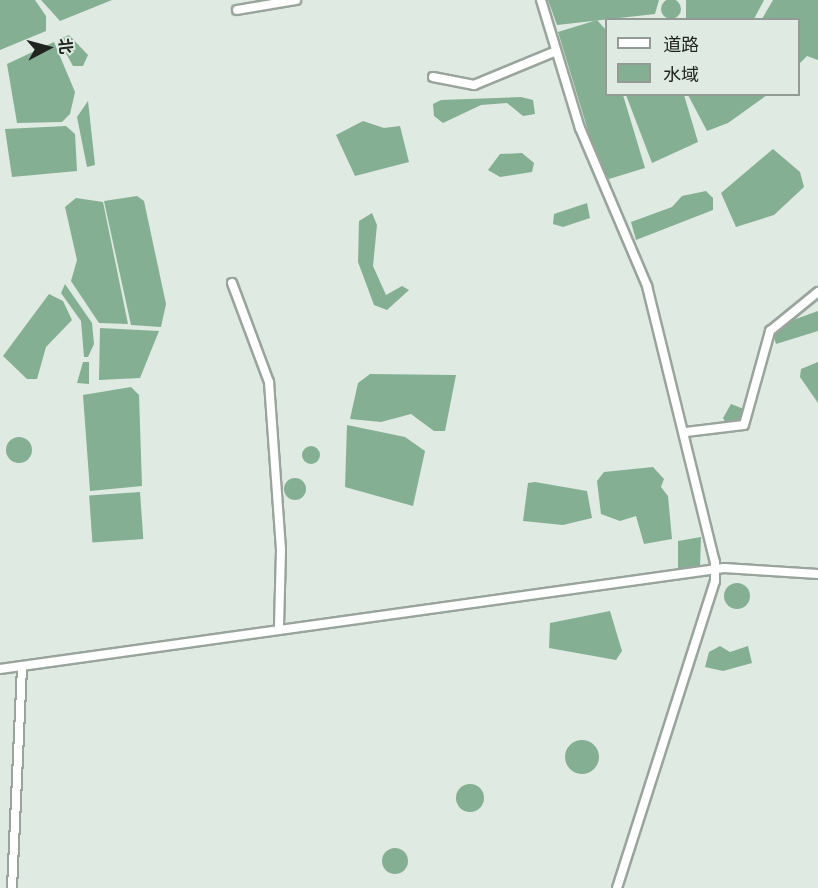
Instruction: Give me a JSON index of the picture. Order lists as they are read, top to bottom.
{
  "legend": ["道路", "水域"],
  "north": "right"
}
